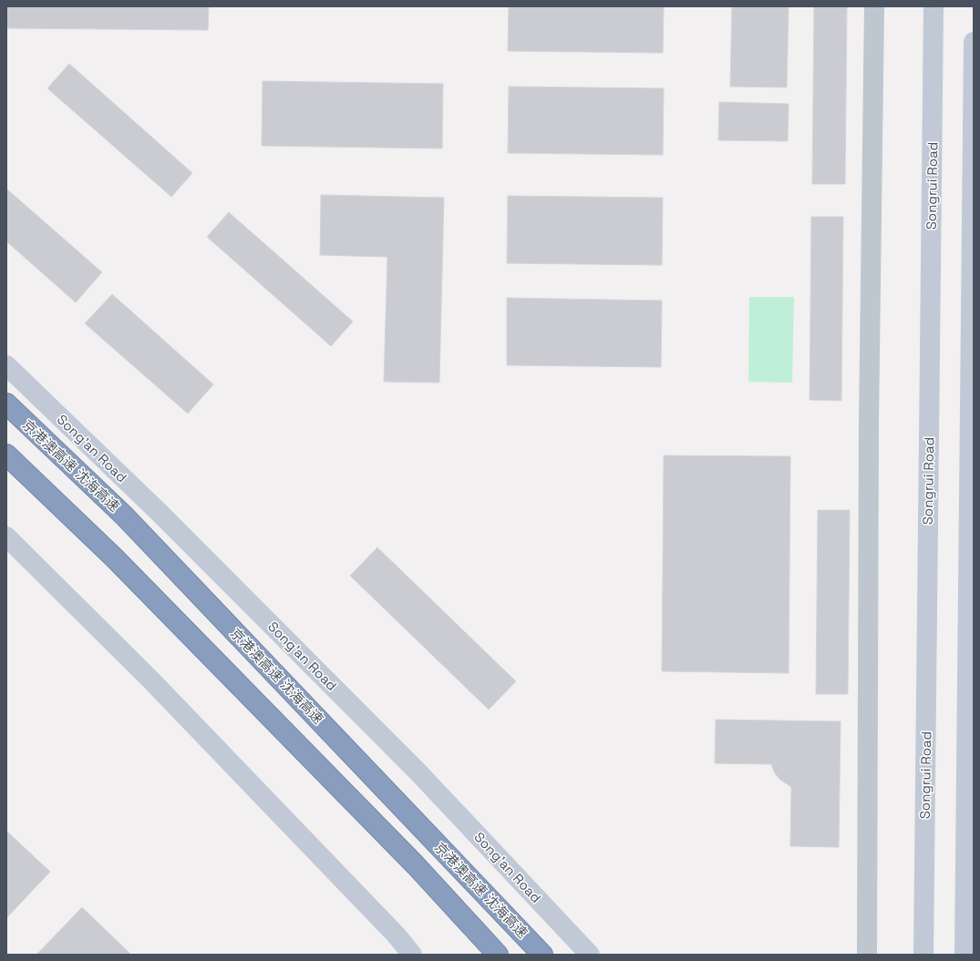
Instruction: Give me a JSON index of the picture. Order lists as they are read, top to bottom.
{
  "streets": {
    "highway": ["京港澳高速 沈海高速"],
    "street": ["Songrui Road", "Song'an Road"]
  }
}
